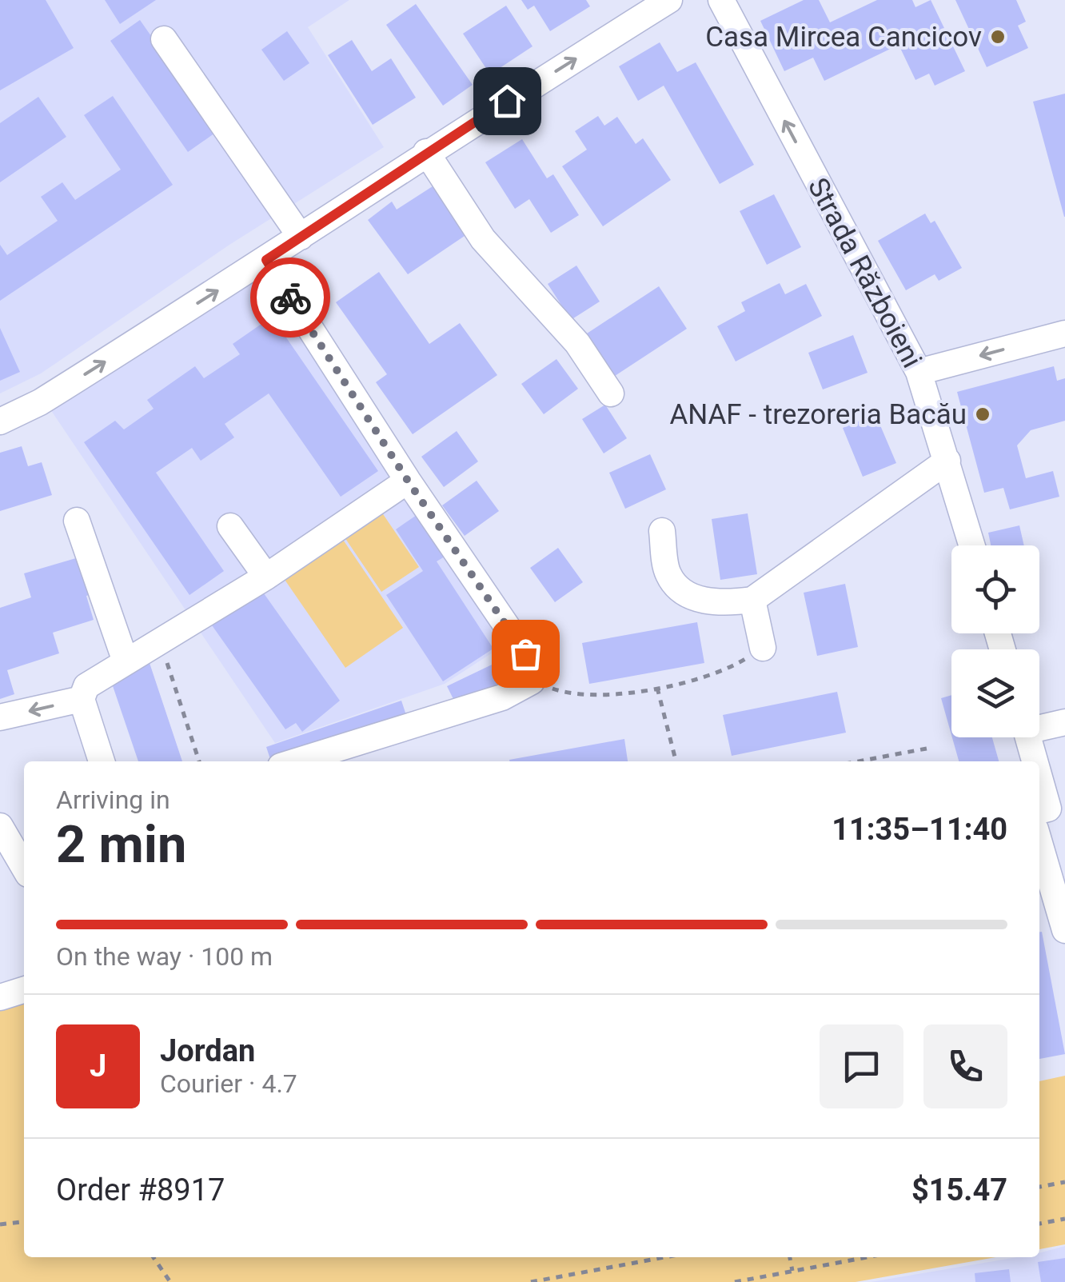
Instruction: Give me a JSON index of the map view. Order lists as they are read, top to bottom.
{
  "streets": {
    "street": ["Strada Războieni"]
  },
  "one_way": ["Strada Războieni"],
  "places": ["Casa Mircea Cancicov", "ANAF - trezoreria Bacău"],
  "page": {
    "heading": ["2 min", "Arriving in", "11:35–11:40"],
    "panel": [
      "Jordan",
      "Courier · 4.7",
      "Order #8917",
      "$15.47"
    ],
    "bar": "On the way · 100 m",
    "round": "J"
  }
}
